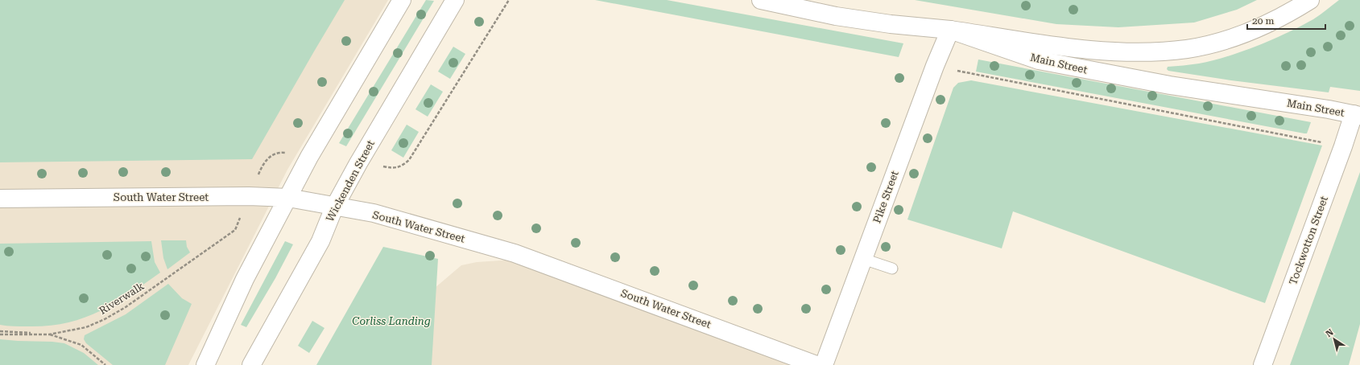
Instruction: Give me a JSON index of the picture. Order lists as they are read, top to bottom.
{
  "streets": {
    "main road": [
      "Main Street",
      "Wickenden Street",
      "South Water Street",
      "Pike Street",
      "Tockwotton Street"
    ],
    "path": ["Riverwalk"]
  },
  "crossings": [
    ["Main Street", "Pike Street"],
    ["Main Street", "Tockwotton Street"],
    ["Wickenden Street", "South Water Street"]
  ],
  "parks": ["Corliss Landing"],
  "scale_bar": "20 m",
  "north": "top left"
}
